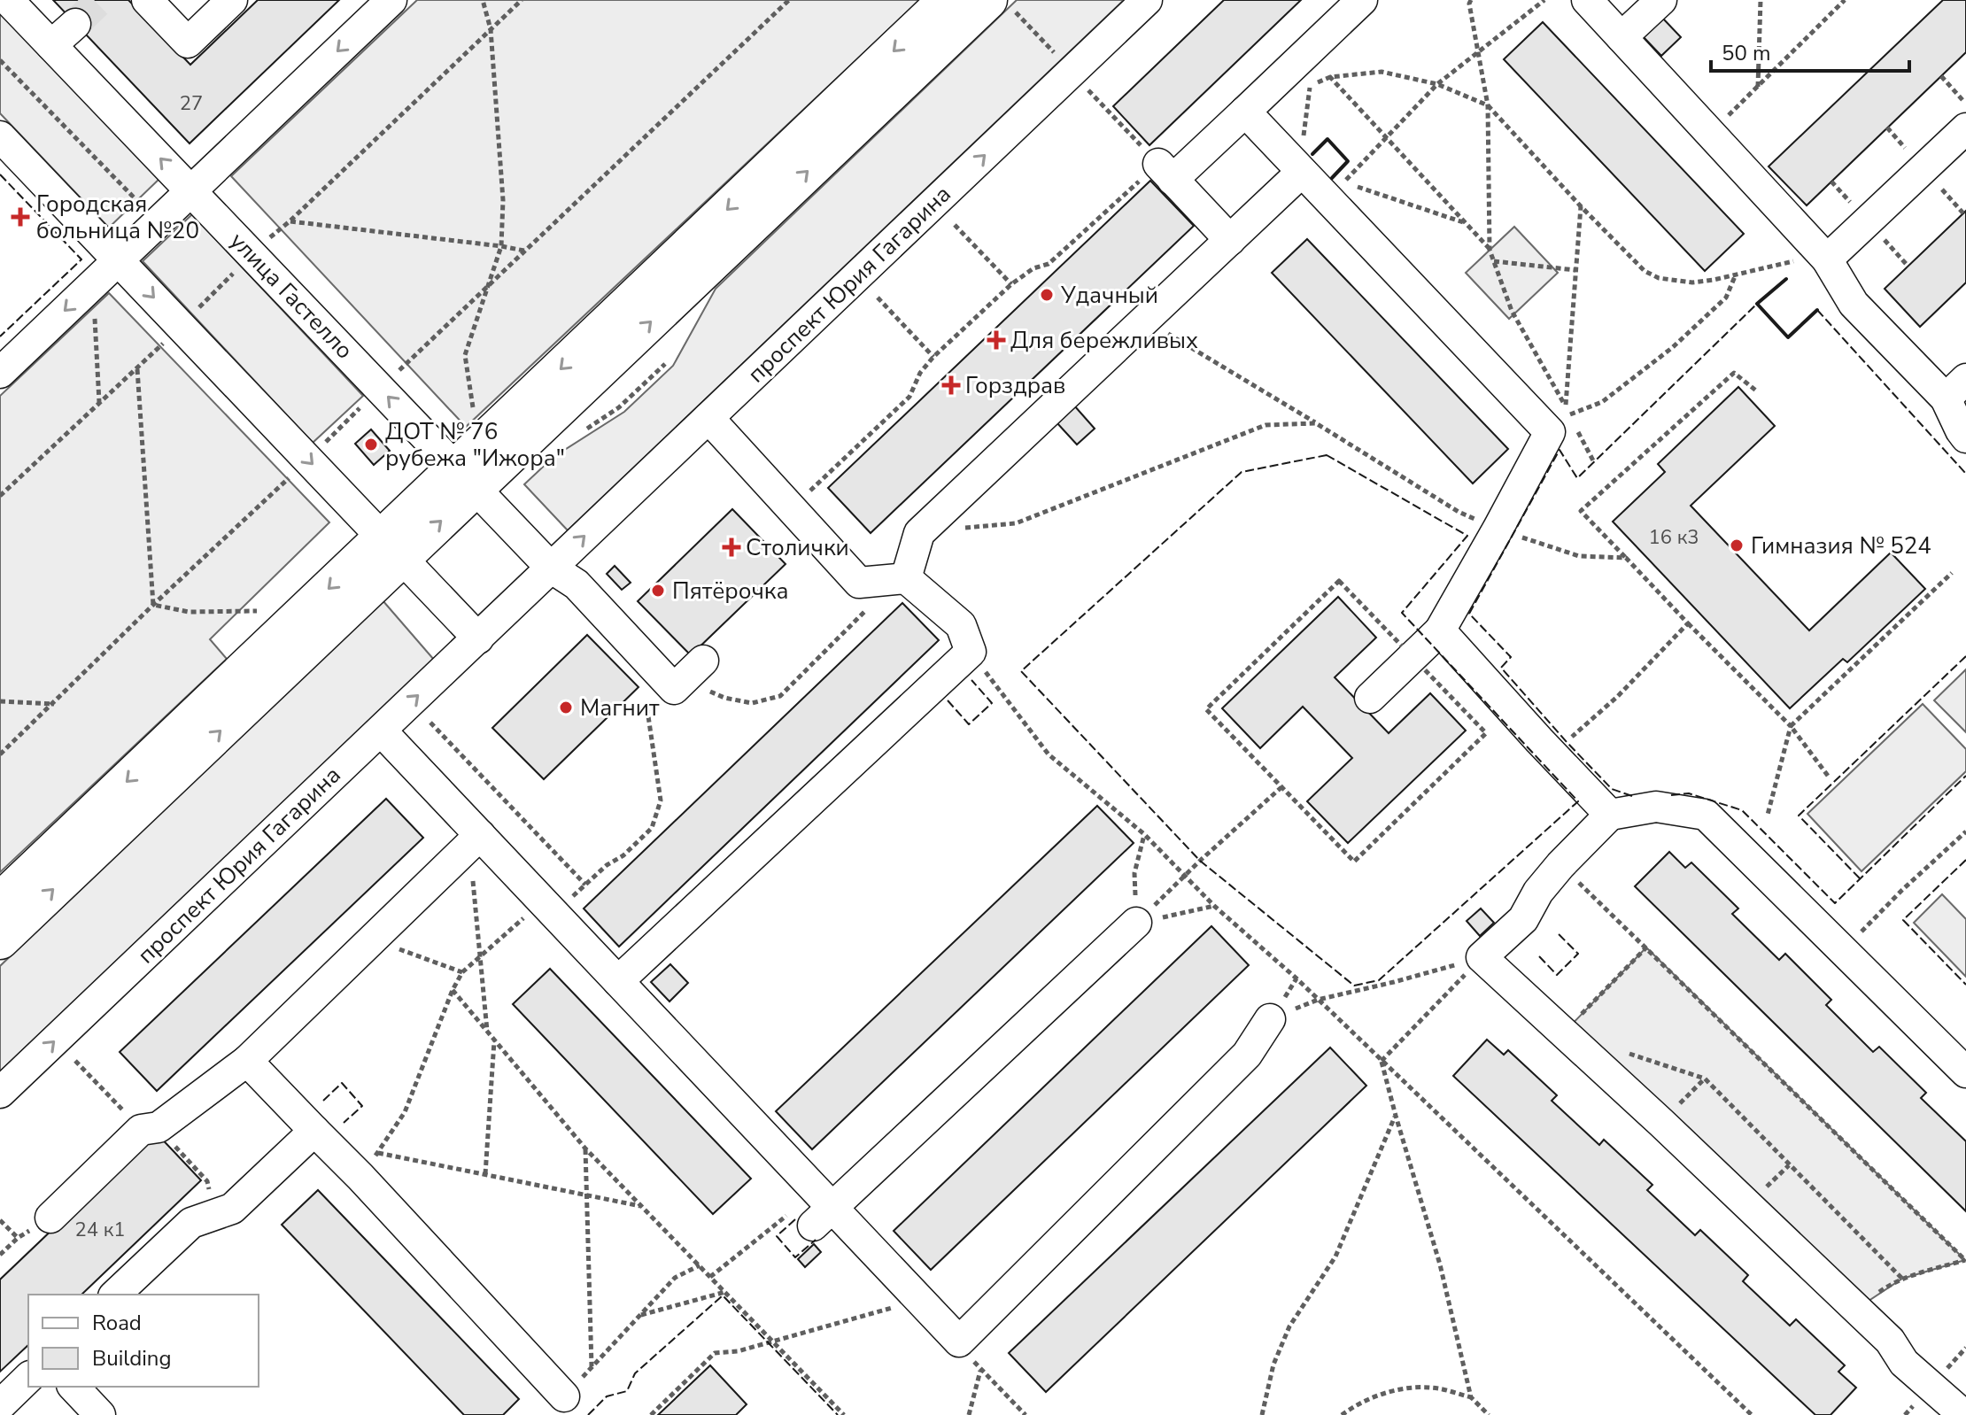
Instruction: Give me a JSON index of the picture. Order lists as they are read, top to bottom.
{
  "streets": {
    "street": ["проспект Юрия Гагарина", "улица Гастелло"]
  },
  "places": {
    "health": [
      "Городская больница №20",
      "Для бережливых",
      "Горздрав",
      "Столички"
    ],
    "other": [
      "Удачный",
      "ДОТ № 76 рубежа \"Ижора\"",
      "Гимназия № 524",
      "Пятёрочка",
      "Магнит"
    ]
  },
  "house_numbers": ["27", "16 к3", "24 к1"],
  "legend": ["Road", "Building"],
  "scale_bar": "50 m"
}
